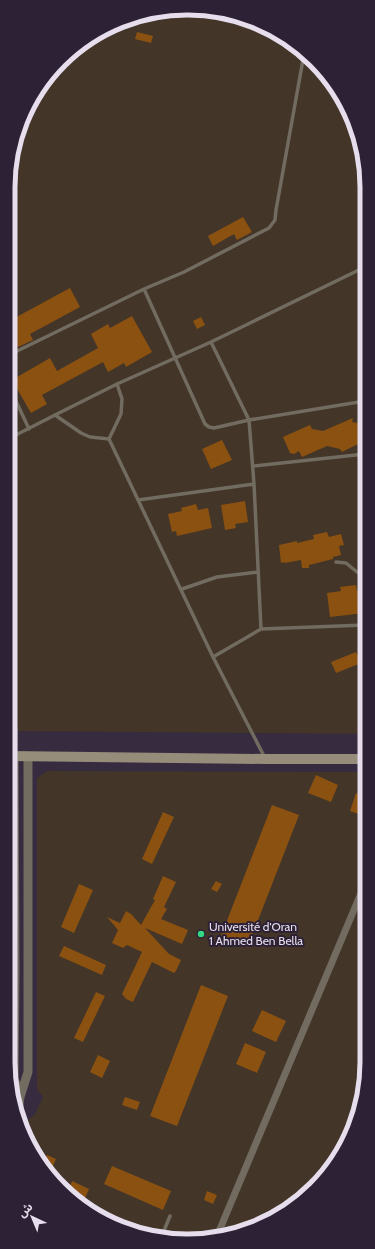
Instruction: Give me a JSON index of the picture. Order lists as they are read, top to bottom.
{
  "places": ["Université d'Oran 1 Ahmed Ben Bella"],
  "north": "top left"
}
